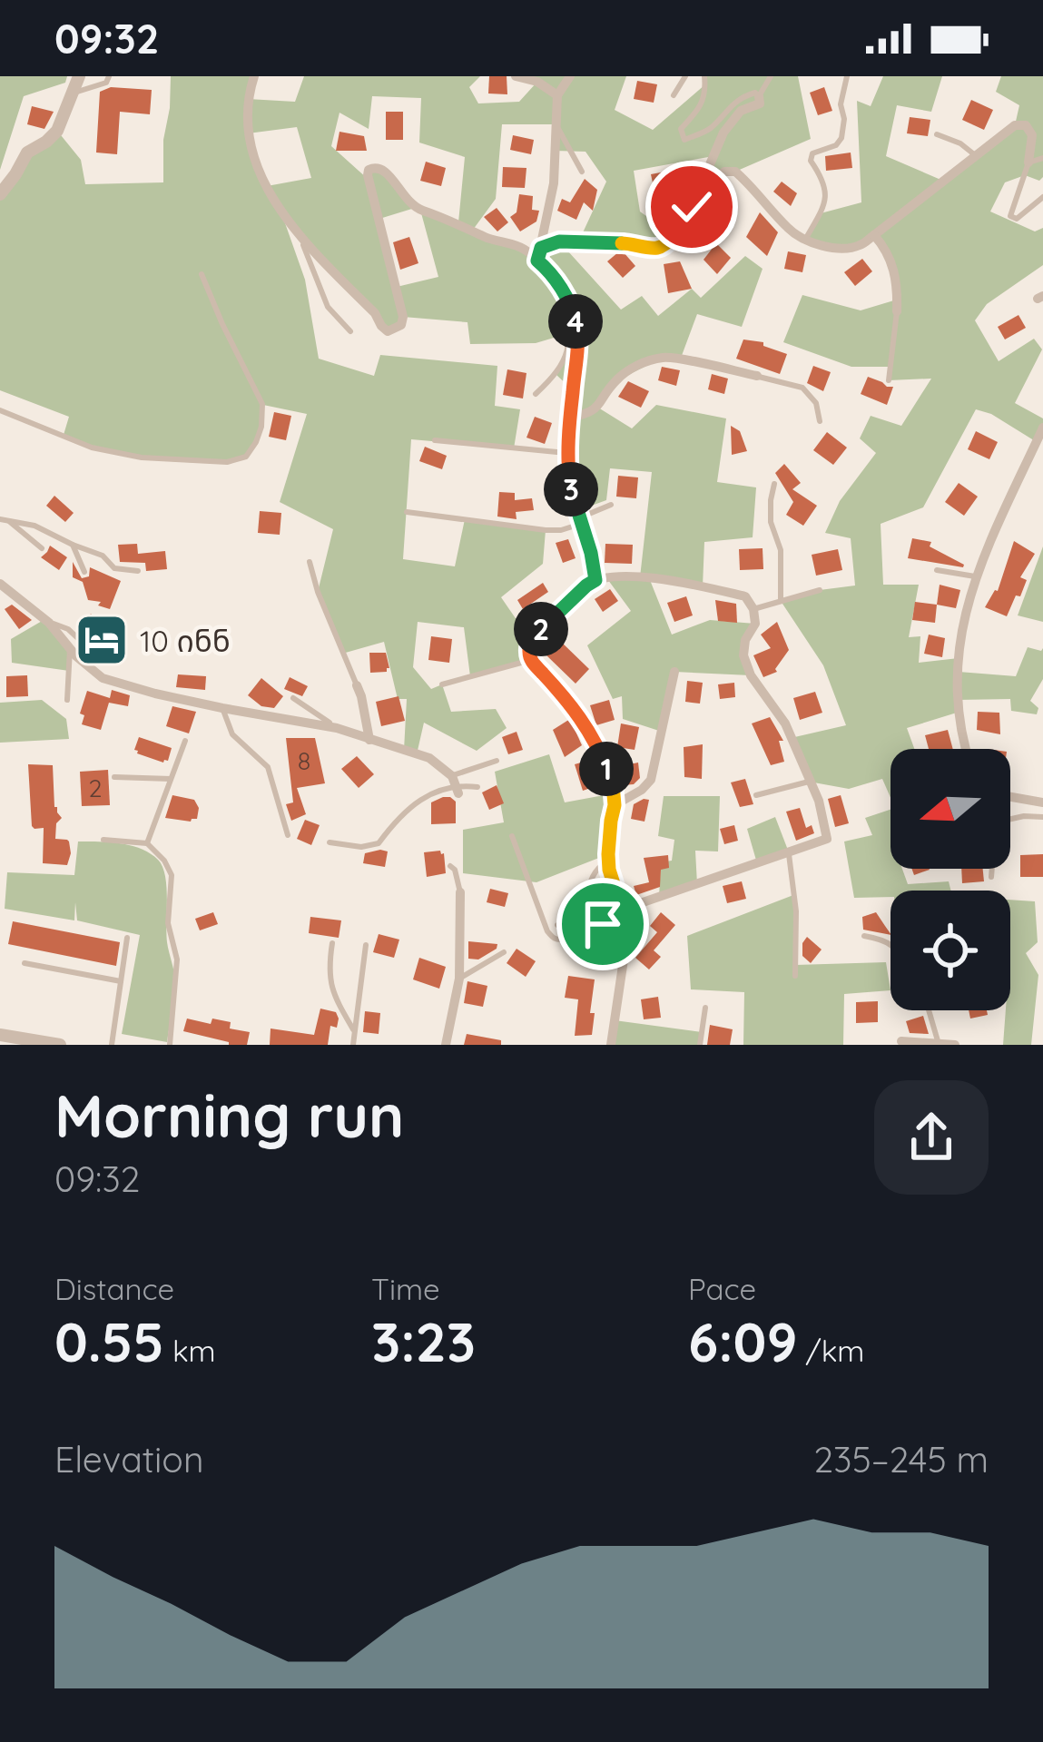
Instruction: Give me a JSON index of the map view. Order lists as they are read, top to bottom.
{
  "places": {
    "hotel": ["10 ინნ"]
  },
  "house_numbers": ["8", "2"],
  "north": "left",
  "page": {
    "status": "09:32",
    "pins": [
      "4",
      "3",
      "2",
      "1"
    ],
    "heading": ["Morning run", "09:32"],
    "stats": [
      ["Distance", "0.55 km"],
      ["Time", "3:23"],
      ["Pace", "6:09 /km"]
    ],
    "chart": ["Elevation", "235–245 m"]
  }
}
